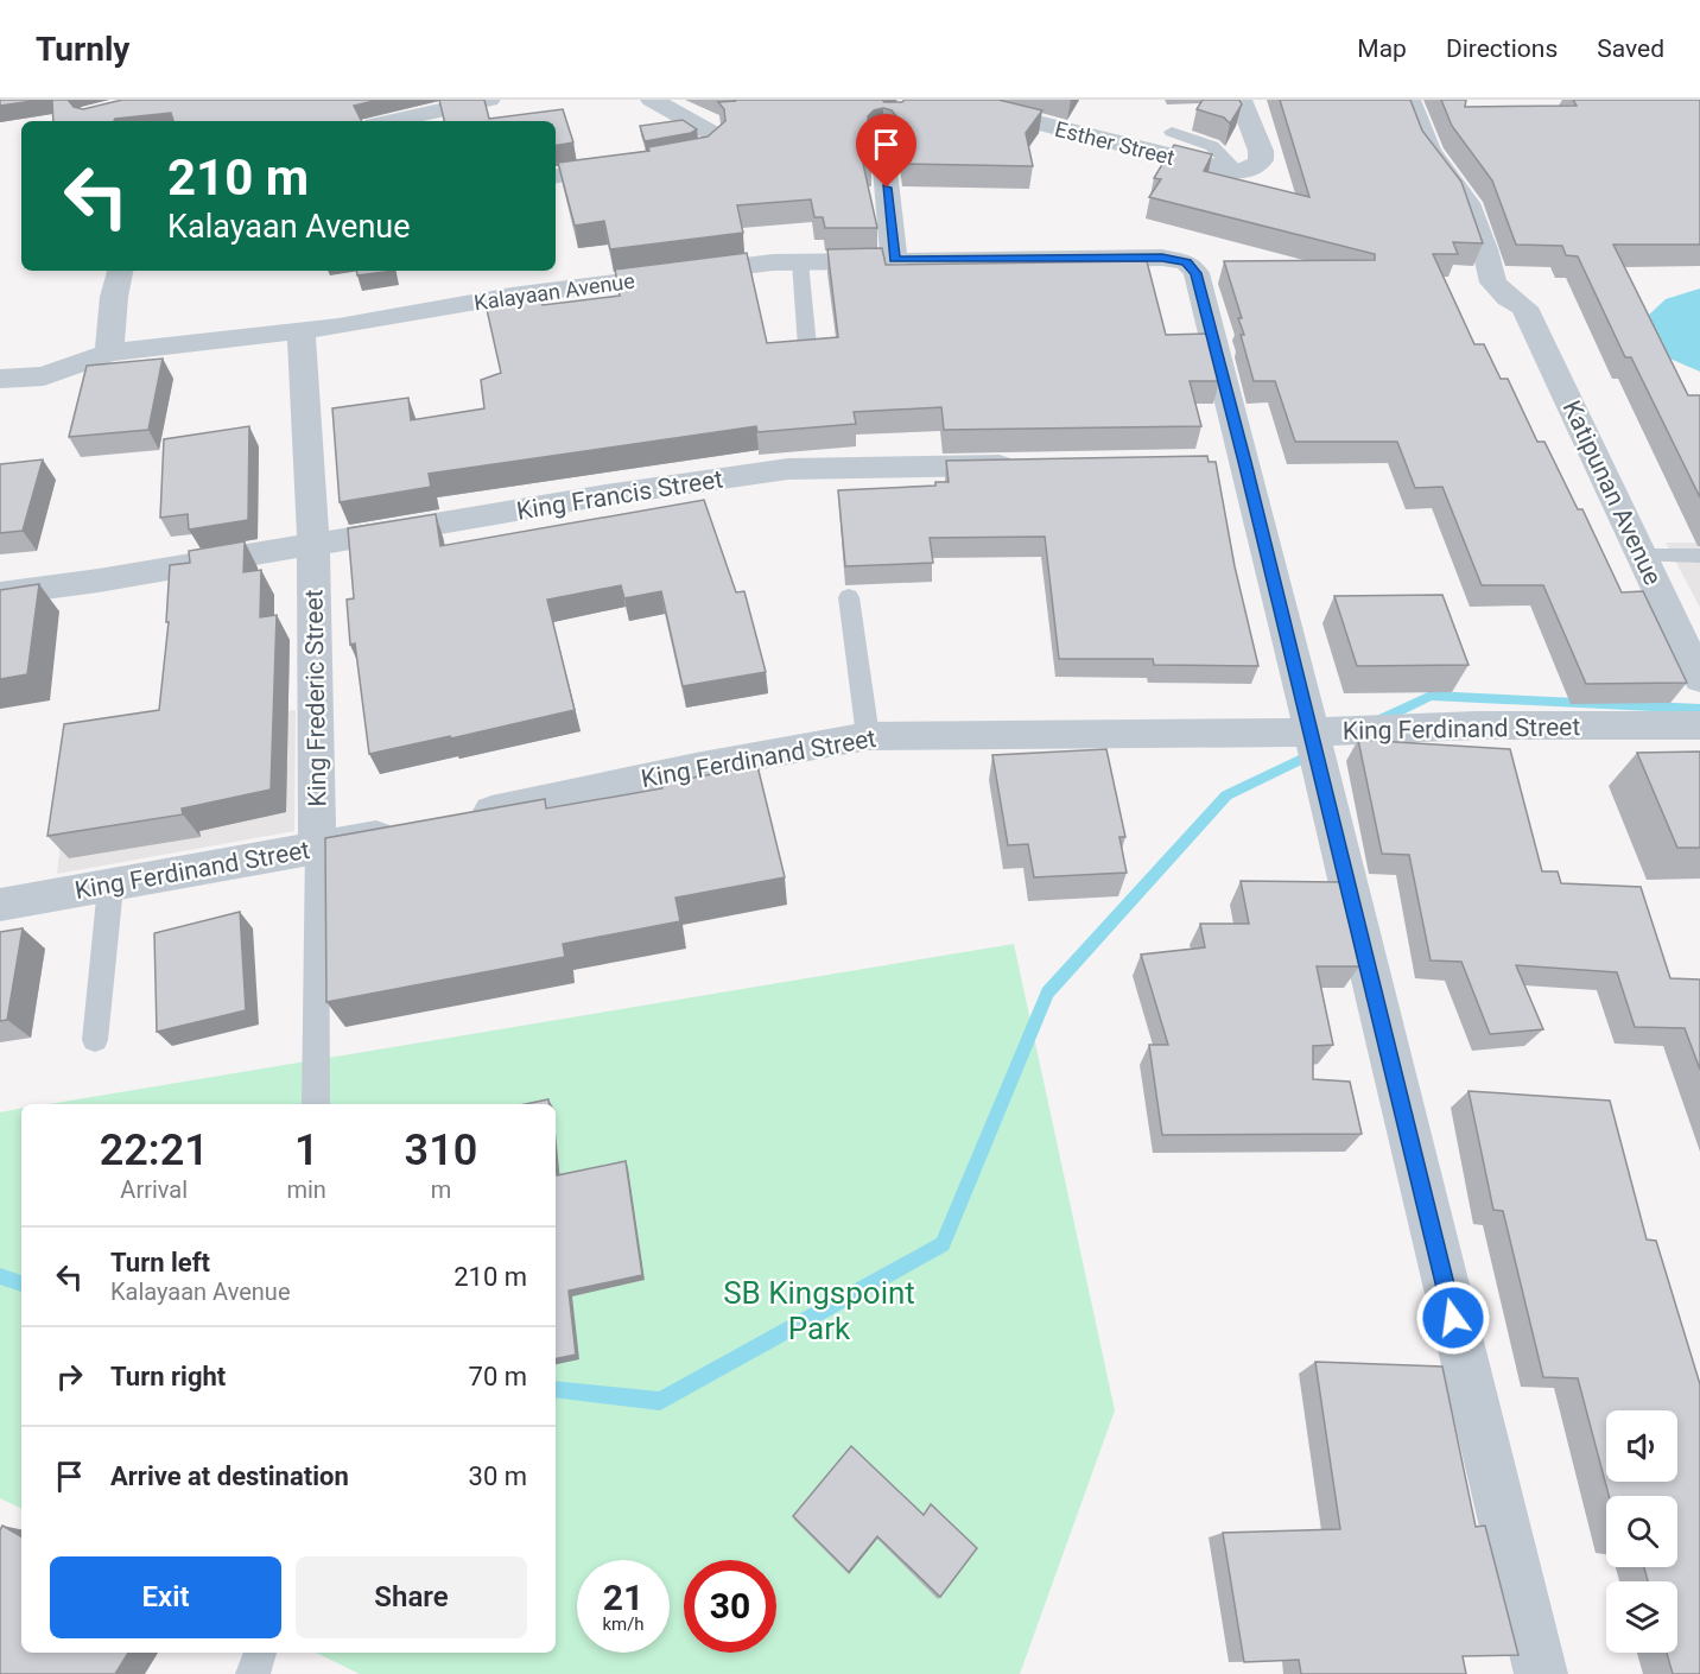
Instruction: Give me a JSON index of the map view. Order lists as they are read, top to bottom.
{
  "streets": {
    "street": [
      "Esther Street",
      "Kalayaan Avenue",
      "Katipunan Avenue",
      "King Francis Street",
      "King Frederic Street",
      "King Ferdinand Street"
    ]
  },
  "crossings": [
    ["Kalayaan Avenue", "King Frederic Street"],
    ["Kalayaan Avenue", "King Ferdinand Street"],
    ["King Francis Street", "King Frederic Street"],
    ["King Frederic Street", "King Ferdinand Street"]
  ],
  "parks": ["SB Kingspoint Park"],
  "page": {
    "header": "Turnly",
    "nav": ["Map", "Directions", "Saved"],
    "turn": ["210 m", "Kalayaan Avenue"],
    "eta": [
      "22:21",
      "Arrival",
      "1",
      "min",
      "310",
      "m"
    ],
    "list": [
      {
        "name": "Turn left",
        "note": "Kalayaan Avenue",
        "value": "210 m"
      },
      {
        "name": "Turn right",
        "value": "70 m"
      },
      {
        "name": "Arrive at destination",
        "value": "30 m"
      }
    ],
    "buttons": ["Exit", "Share"],
    "speed": "21 km/h",
    "limit": "30"
  }
}
